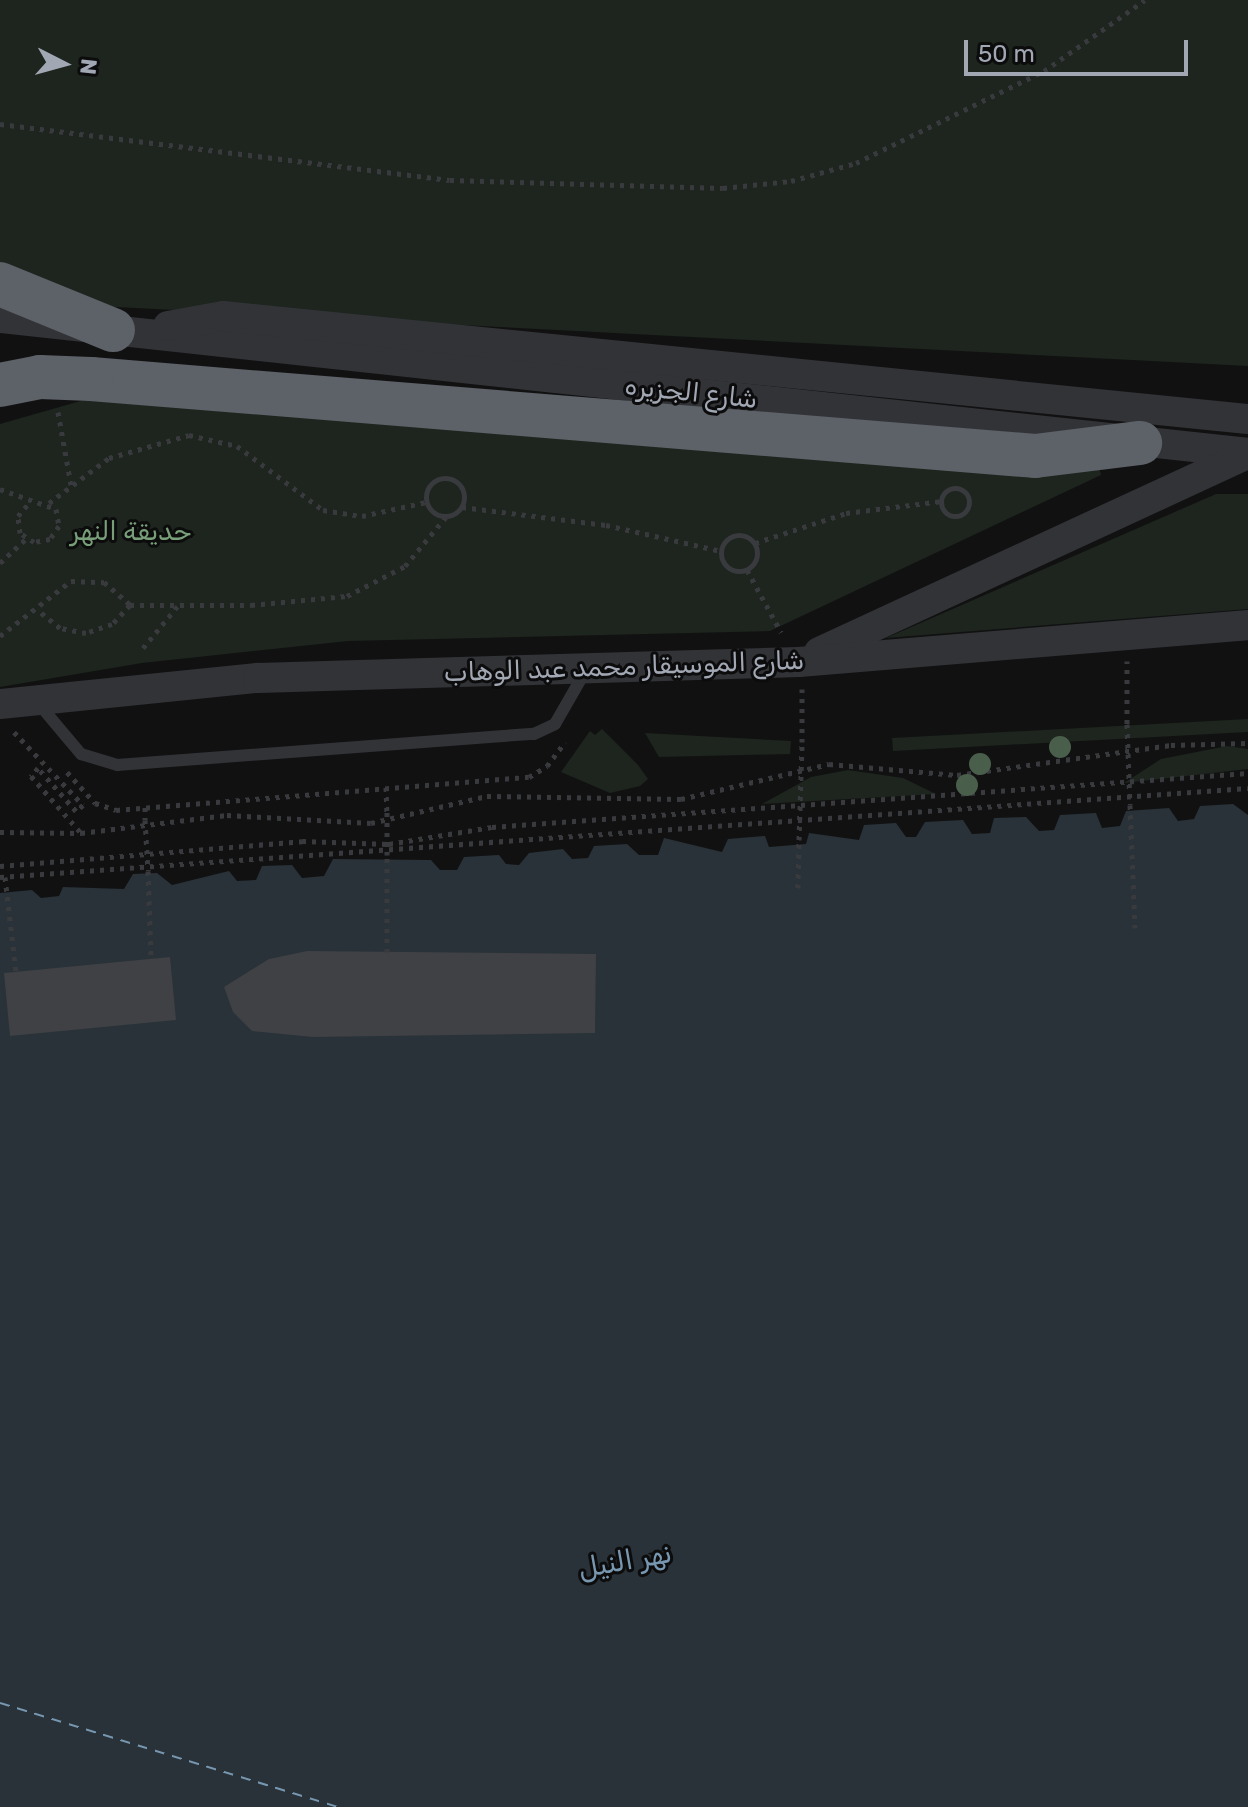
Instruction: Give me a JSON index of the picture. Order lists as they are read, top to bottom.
{
  "streets": {
    "street": ["شارع الجزيره", "شارع الموسيقار محمد عبد الوهاب"]
  },
  "water": ["نهر النيل"],
  "parks": ["حديقة النهر"],
  "scale_bar": "50 m",
  "north": "right"
}
